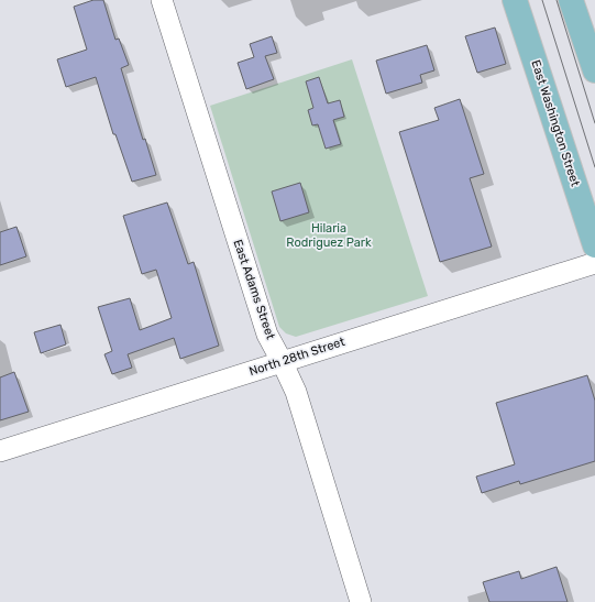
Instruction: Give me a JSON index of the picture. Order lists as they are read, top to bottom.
{
  "streets": {
    "main road": ["East Washington Street"],
    "street": ["East Adams Street", "North 28th Street"]
  },
  "crossings": [
    ["East Adams Street", "North 28th Street"]
  ],
  "parks": ["Hilaria Rodriguez Park"]
}
